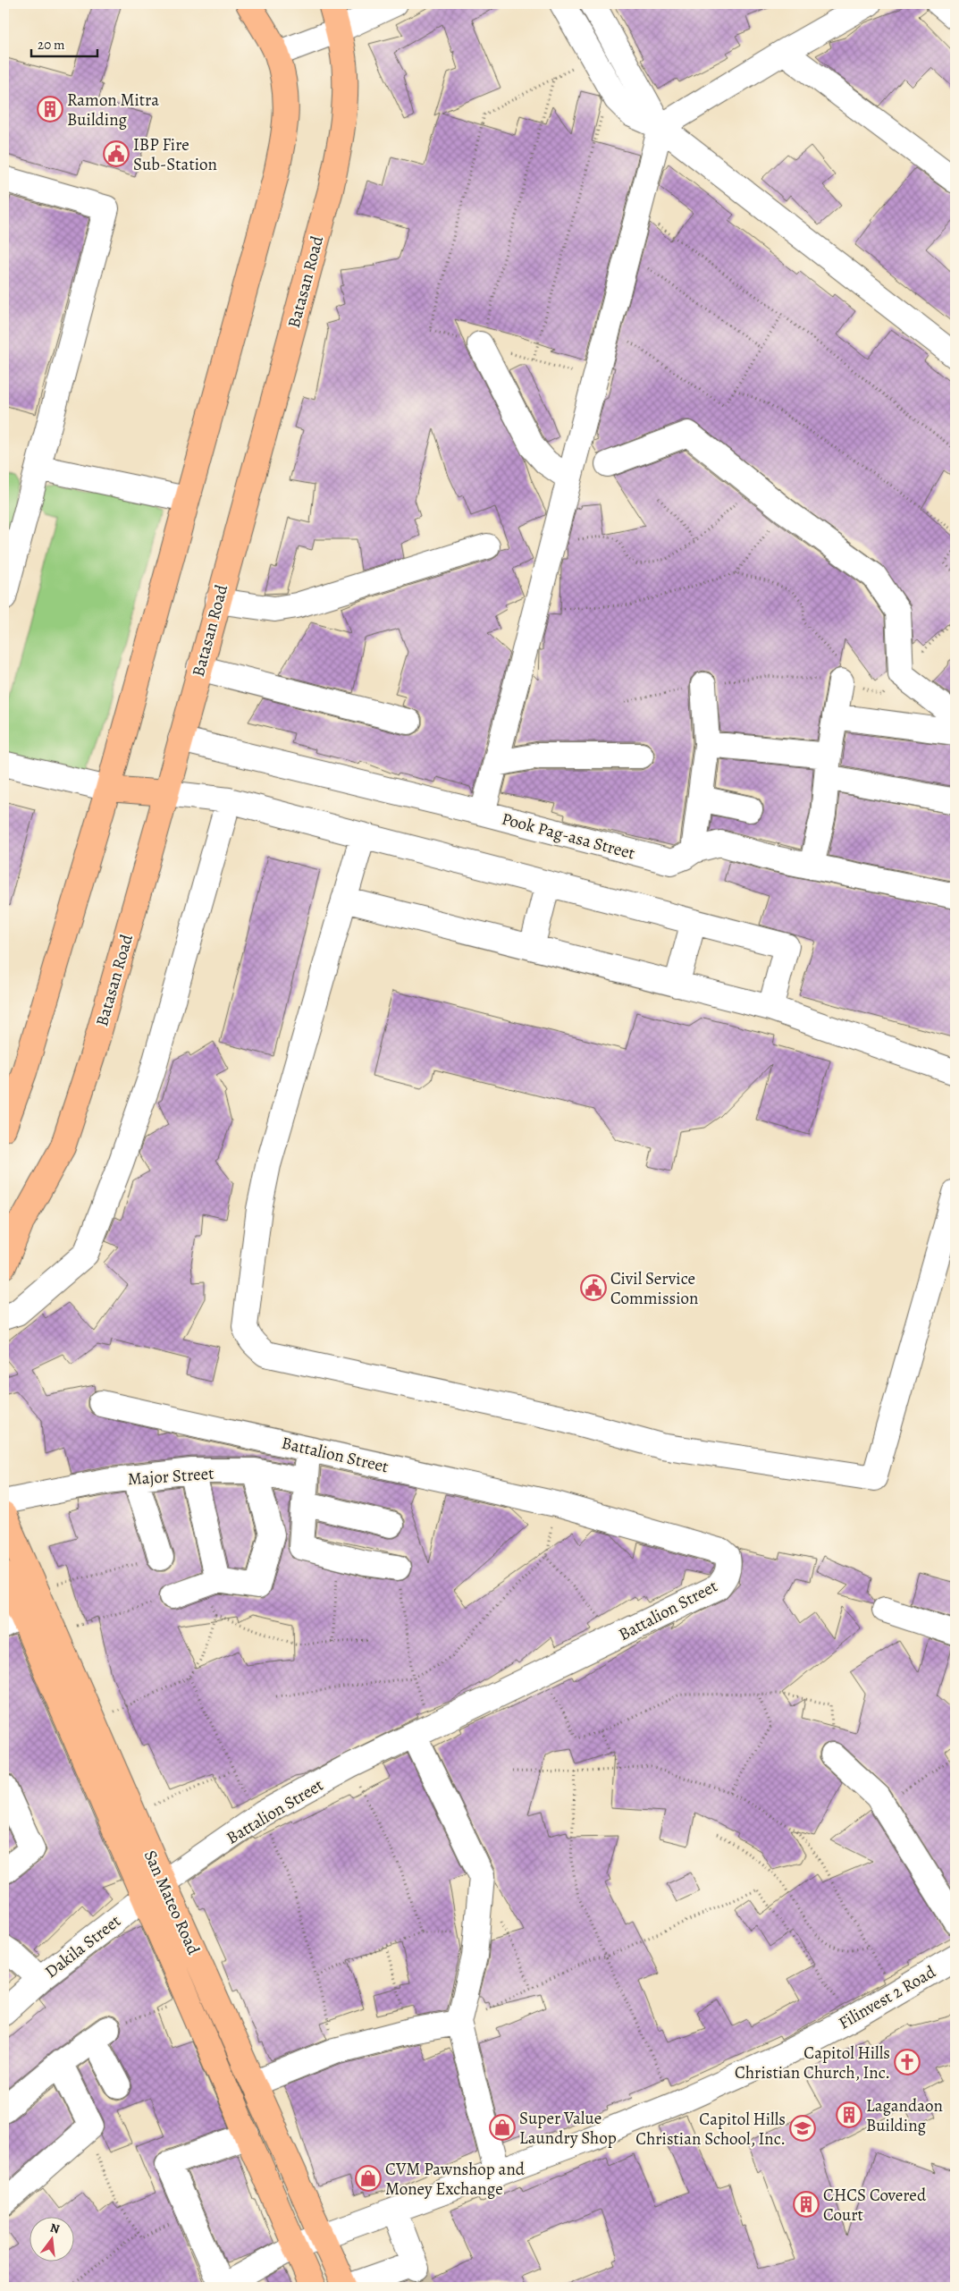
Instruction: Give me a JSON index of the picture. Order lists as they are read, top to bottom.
{
  "streets": {
    "main road": ["Batasan Road", "San Mateo Road"],
    "street": [
      "Pook Pag-asa Street",
      "Battalion Street",
      "Major Street",
      "Dakila Street",
      "Filinvest 2 Road"
    ]
  },
  "crossings": [
    ["Batasan Road", "Pook Pag-asa Street"],
    ["Battalion Street", "San Mateo Road"],
    ["Battalion Street", "Dakila Street"],
    ["San Mateo Road", "Dakila Street"],
    ["San Mateo Road", "Filinvest 2 Road"]
  ],
  "places": {
    "building": ["Ramon Mitra Building", "Lagandaon Building", "CHCS Covered Court"],
    "public building": ["IBP Fire Sub-Station", "Civil Service Commission"],
    "church": ["Capitol Hills Christian Church, Inc."],
    "shop": ["Super Value Laundry Shop", "CVM Pawnshop and Money Exchange"],
    "school or university": ["Capitol Hills Christian School, Inc."]
  },
  "scale_bar": "20 m",
  "north": "top"
}
